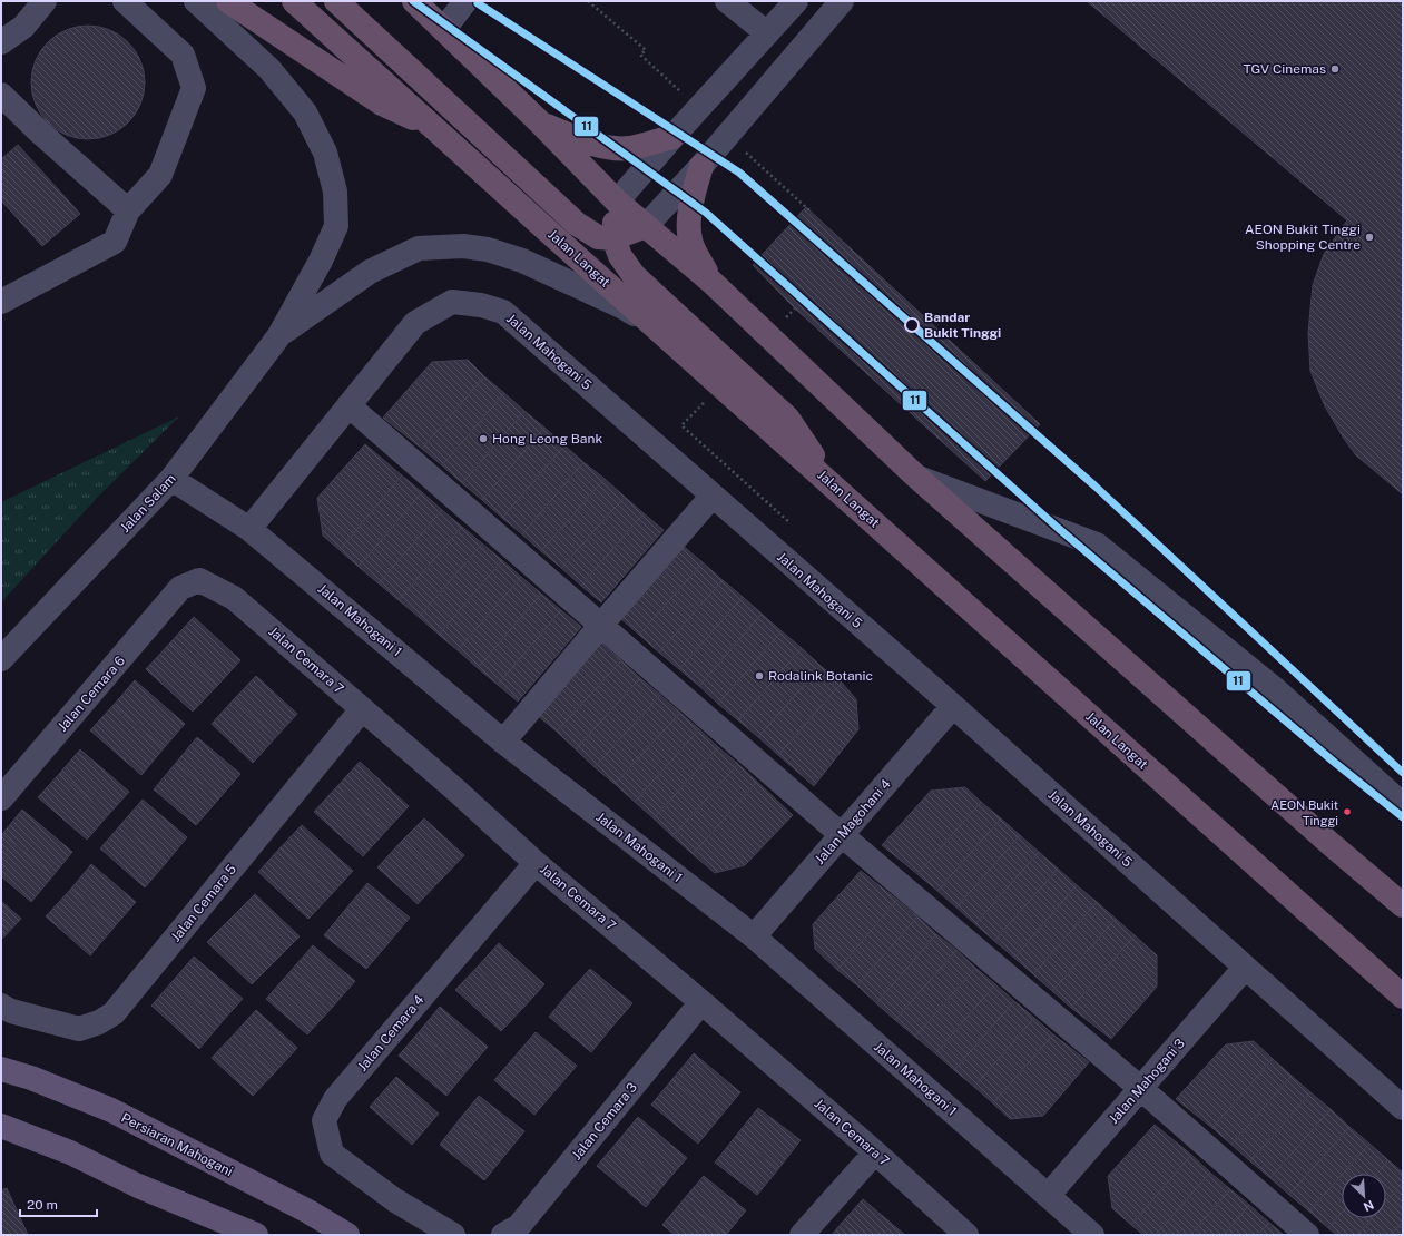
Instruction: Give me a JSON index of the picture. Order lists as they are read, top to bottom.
{
  "streets": {
    "highway": ["Jalan Langat"],
    "main road": ["Persiaran Mahogani"],
    "street": [
      "Jalan Mahogani 5",
      "Jalan Salam",
      "Jalan Mahogani 1",
      "Jalan Cemara 7",
      "Jalan Cemara 6",
      "Jalan Magohani 4",
      "Jalan Cemara 5",
      "Jalan Cemara 4",
      "Jalan Mahogani 3",
      "Jalan Cemara 3"
    ]
  },
  "crossings": [
    ["Jalan Mahogani 5", "Jalan Mahogani 1"],
    ["Jalan Mahogani 5", "Jalan Magohani 4"],
    ["Jalan Mahogani 5", "Jalan Mahogani 3"],
    ["Jalan Salam", "Jalan Mahogani 1"],
    ["Jalan Mahogani 1", "Jalan Magohani 4"],
    ["Jalan Mahogani 1", "Jalan Mahogani 3"],
    ["Jalan Cemara 7", "Jalan Cemara 6"],
    ["Jalan Cemara 7", "Jalan Cemara 5"],
    ["Jalan Cemara 7", "Jalan Cemara 4"],
    ["Jalan Cemara 7", "Jalan Cemara 3"]
  ],
  "places": [
    "TGV Cinemas",
    "AEON Bukit Tinggi Shopping Centre",
    "Bandar Bukit Tinggi",
    "Hong Leong Bank",
    "Rodalink Botanic",
    "AEON Bukit Tinggi"
  ],
  "lines": ["transit line 11"],
  "scale_bar": "20 m",
  "north": "bottom right"
}
